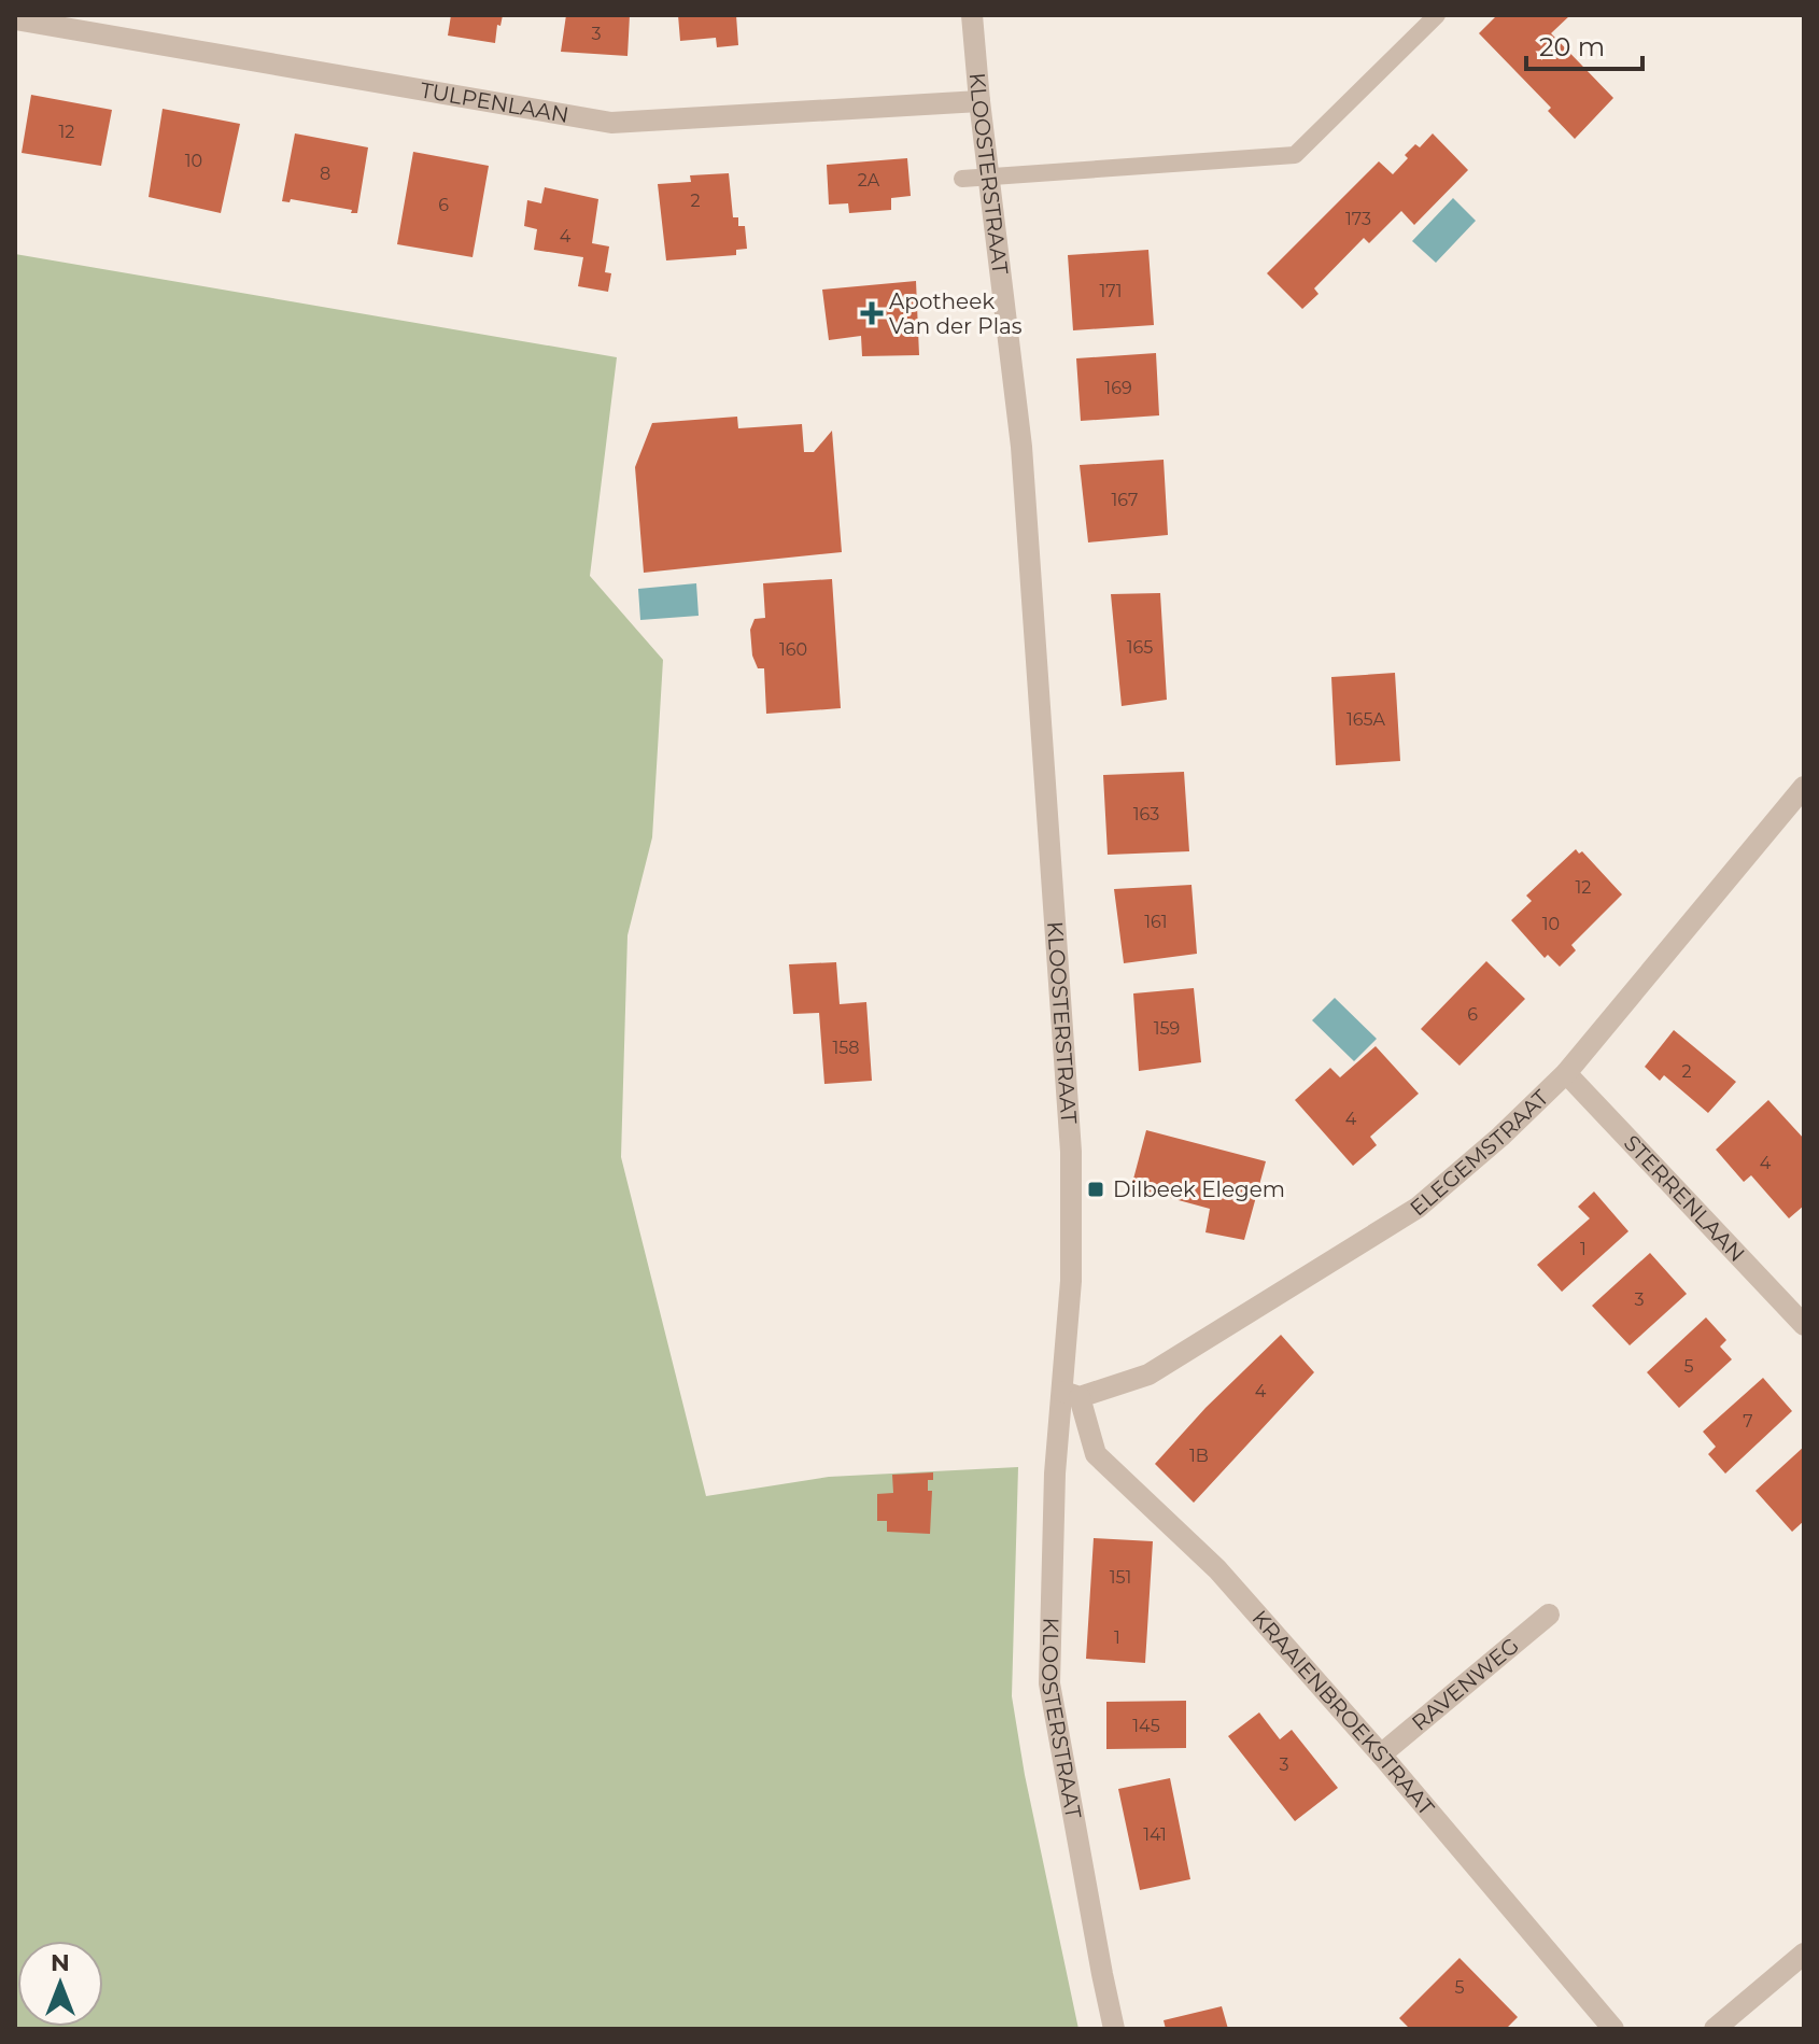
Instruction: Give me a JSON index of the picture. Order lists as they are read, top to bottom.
{
  "streets": {
    "street": [
      "TULPENLAAN",
      "KLOOSTERSTRAAT",
      "ELEGEMSTRAAT",
      "STERRENLAAN",
      "RAVENWEG",
      "KRAAIENBROEKSTRAAT"
    ]
  },
  "crossings": [
    ["TULPENLAAN", "KLOOSTERSTRAAT"],
    ["KLOOSTERSTRAAT", "ELEGEMSTRAAT"],
    ["KLOOSTERSTRAAT", "KRAAIENBROEKSTRAAT"],
    ["ELEGEMSTRAAT", "STERRENLAAN"],
    ["ELEGEMSTRAAT", "KRAAIENBROEKSTRAAT"],
    ["RAVENWEG", "KRAAIENBROEKSTRAAT"]
  ],
  "places": {
    "health": ["Apotheek Van der Plas"],
    "transit": ["Dilbeek Elegem"]
  },
  "house_numbers": [
    "3",
    "12",
    "10",
    "8",
    "2A",
    "2",
    "6",
    "173",
    "4",
    "171",
    "169",
    "167",
    "165",
    "160",
    "165A",
    "163",
    "12",
    "161",
    "10",
    "6",
    "159",
    "158",
    "2",
    "4",
    "4",
    "1",
    "3",
    "5",
    "4",
    "7",
    "1B",
    "151",
    "1",
    "145",
    "3",
    "141",
    "5"
  ],
  "scale_bar": "20 m",
  "north": "top"
}
